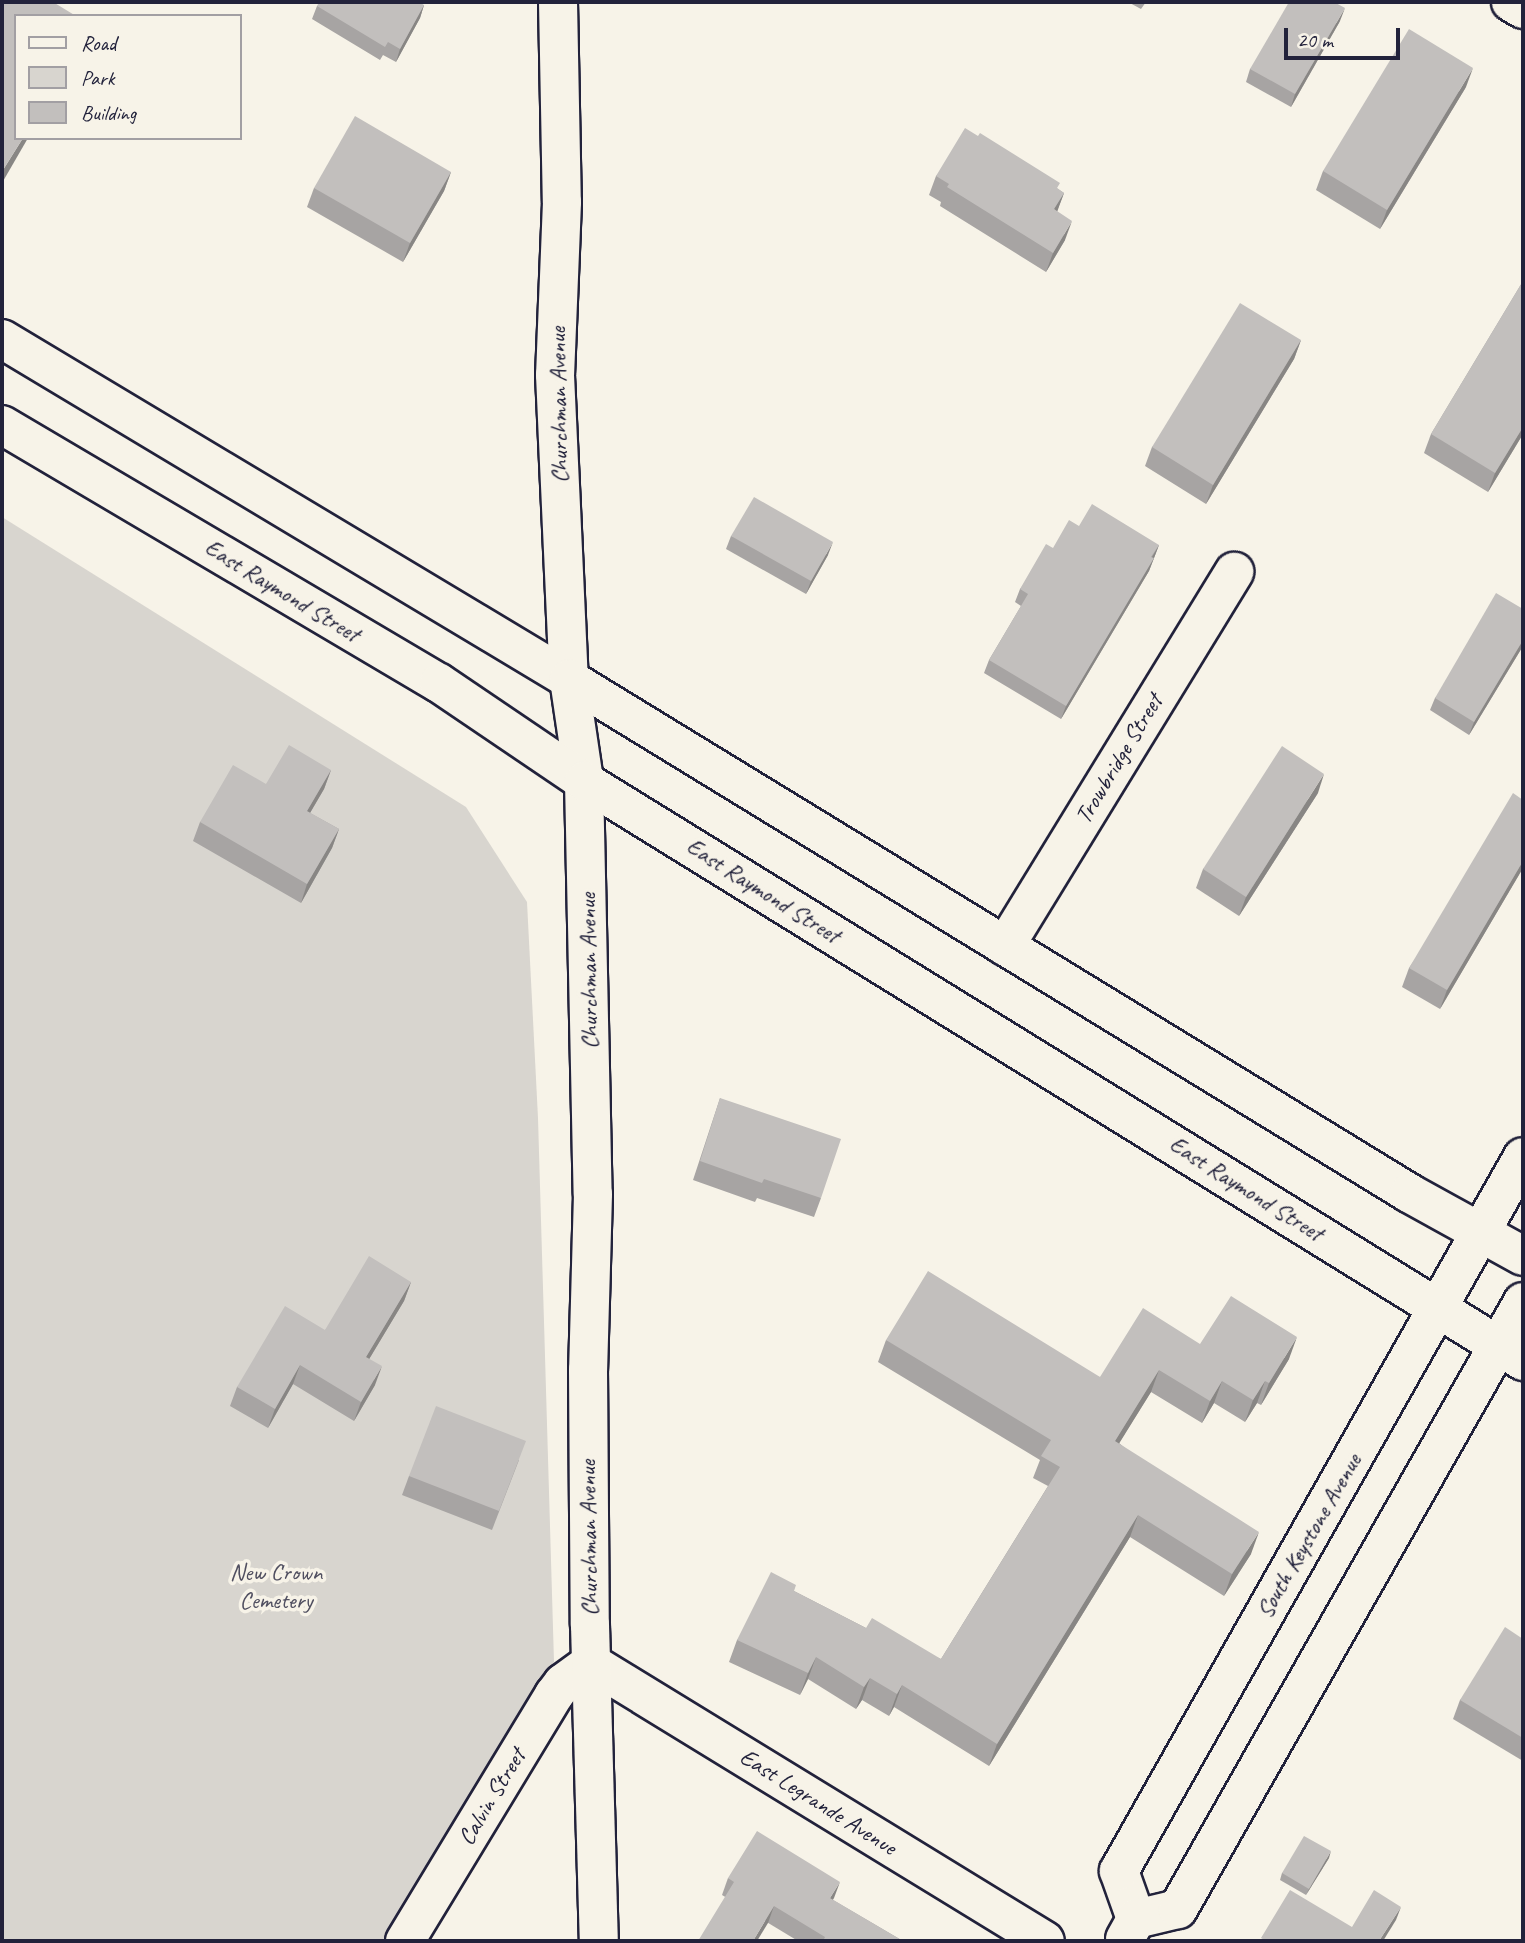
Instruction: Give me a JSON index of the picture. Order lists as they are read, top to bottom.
{
  "streets": {
    "main road": [
      "Churchman Avenue",
      "East Raymond Street",
      "Trowbridge Street",
      "South Keystone Avenue",
      "Calvin Street",
      "East Legrande Avenue"
    ]
  },
  "crossings": [
    ["Churchman Avenue", "East Raymond Street"],
    ["Churchman Avenue", "Calvin Street"],
    ["Churchman Avenue", "East Legrande Avenue"],
    ["East Raymond Street", "South Keystone Avenue"],
    ["Calvin Street", "East Legrande Avenue"]
  ],
  "parks": ["New Crown Cemetery"],
  "legend": ["Road", "Park", "Building"],
  "scale_bar": "20 m"
}
